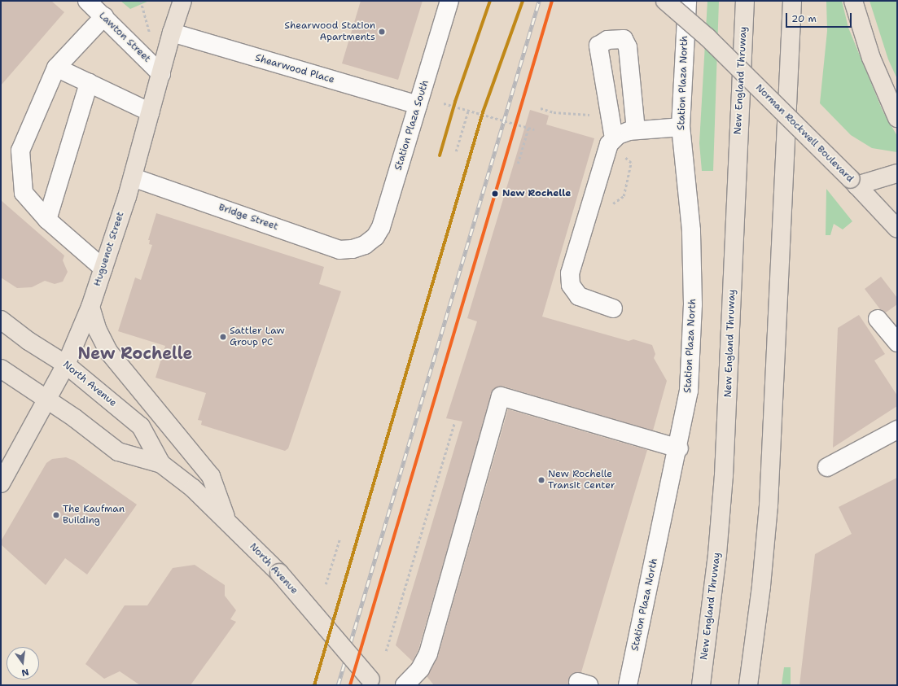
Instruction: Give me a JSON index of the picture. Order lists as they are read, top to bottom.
{
  "streets": {
    "main road": [
      "New England Thruway",
      "Norman Rockwell Boulevard",
      "Huguenot Street",
      "North Avenue"
    ],
    "street": [
      "Lawton Street",
      "Shearwood Place",
      "Station Plaza North",
      "Station Plaza South",
      "Bridge Street"
    ]
  },
  "crossings": [
    ["Lawton Street", "Huguenot Street"],
    ["Shearwood Place", "Station Plaza South"],
    ["Shearwood Place", "Huguenot Street"],
    ["Station Plaza South", "Bridge Street"],
    ["Bridge Street", "Huguenot Street"],
    ["Huguenot Street", "North Avenue"]
  ],
  "districts": ["New Rochelle"],
  "places": [
    "Shearwood Station Apartments",
    "New Rochelle",
    "Sattler Law Group PC",
    "New Rochelle Transit Center",
    "The Kaufman Building"
  ],
  "scale_bar": "20 m",
  "north": "bottom"
}
